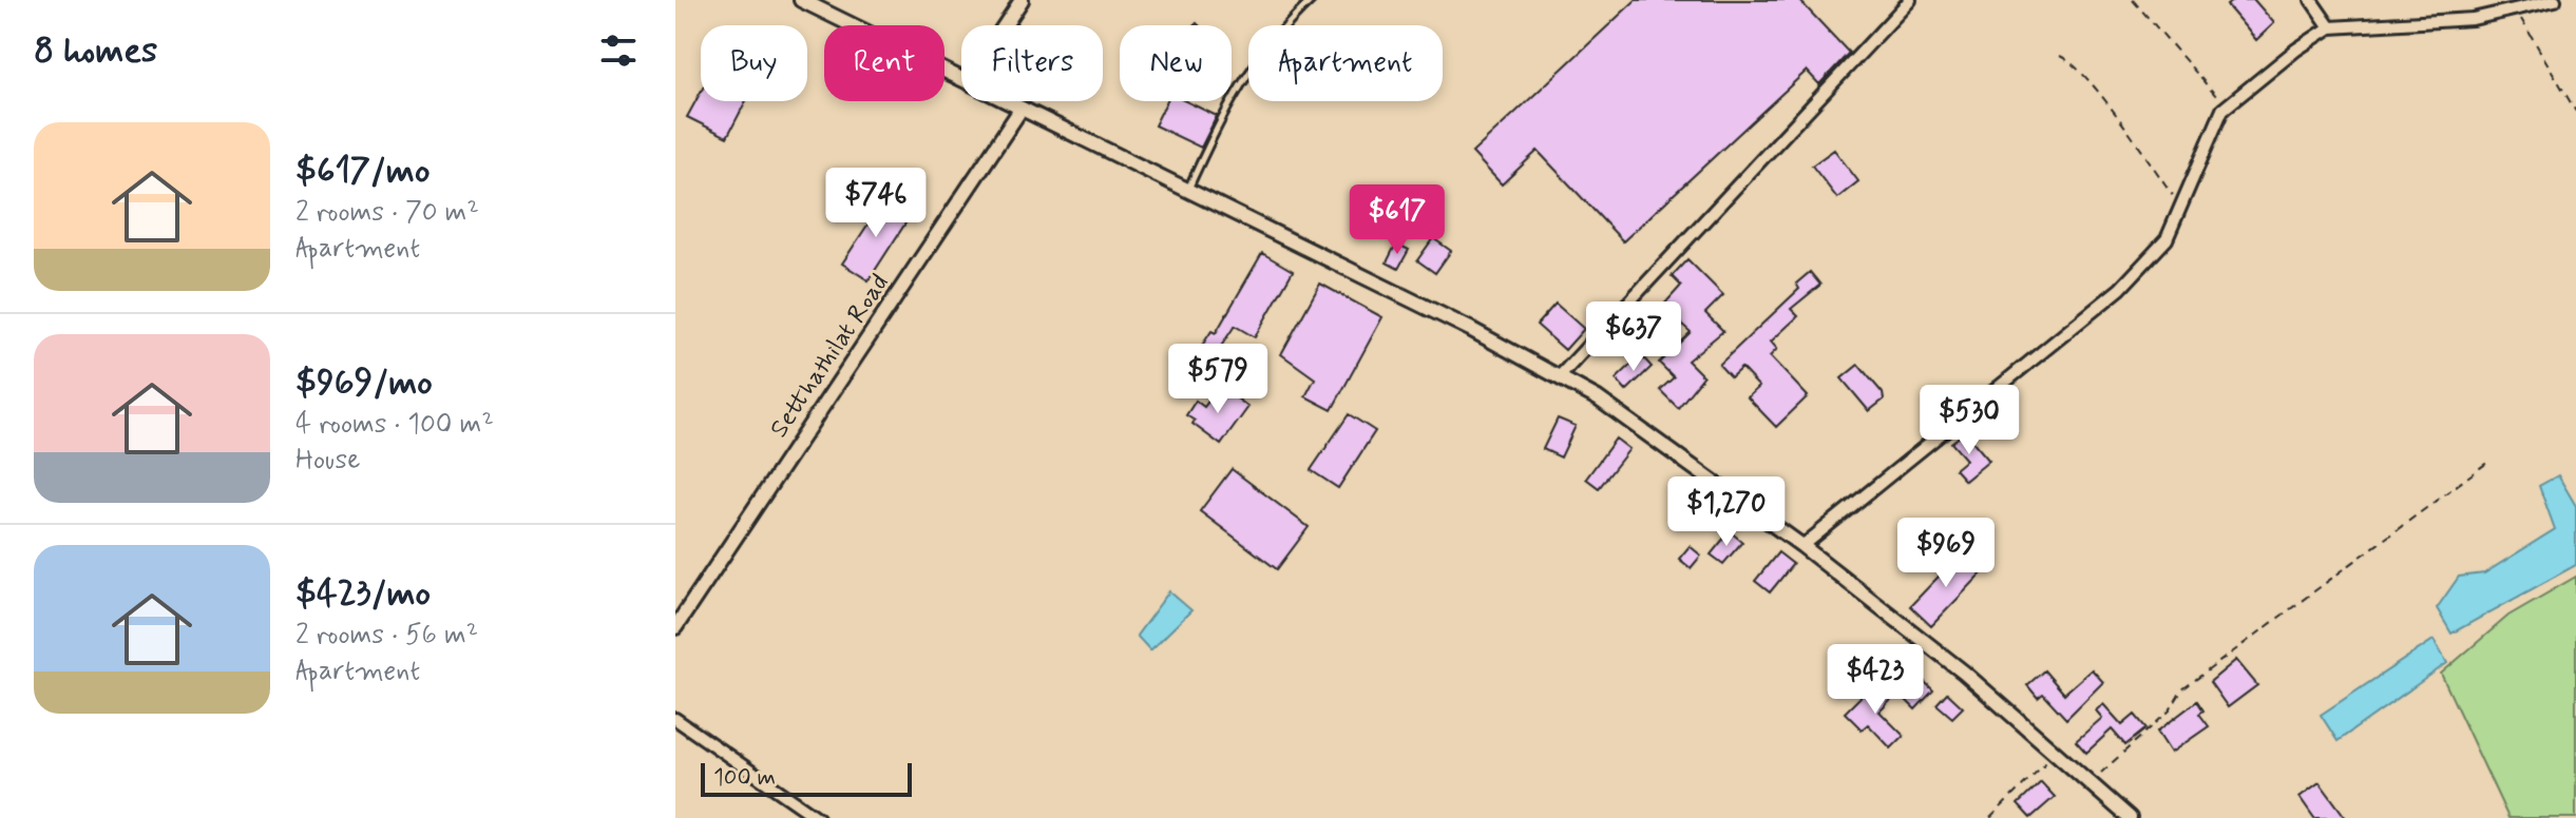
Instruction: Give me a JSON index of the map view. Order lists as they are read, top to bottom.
{
  "streets": {
    "street": ["Setthathilat Road"]
  },
  "scale_bar": "100 m",
  "page": {
    "heading": "8 homes",
    "chip": [
      "Buy",
      "Rent",
      "Filters",
      "New",
      "Apartment"
    ],
    "list": [
      {
        "name": "$617/mo",
        "note": "2 rooms · 70 m² · Apartment"
      },
      {
        "name": "$969/mo",
        "note": "4 rooms · 100 m² · House"
      },
      {
        "name": "$423/mo",
        "note": "2 rooms · 56 m² · Apartment"
      }
    ],
    "price": [
      "$746",
      "$617",
      "$637",
      "$579",
      "$530",
      "$1,270",
      "$969",
      "$423"
    ],
    "scale": "100 m"
  }
}
